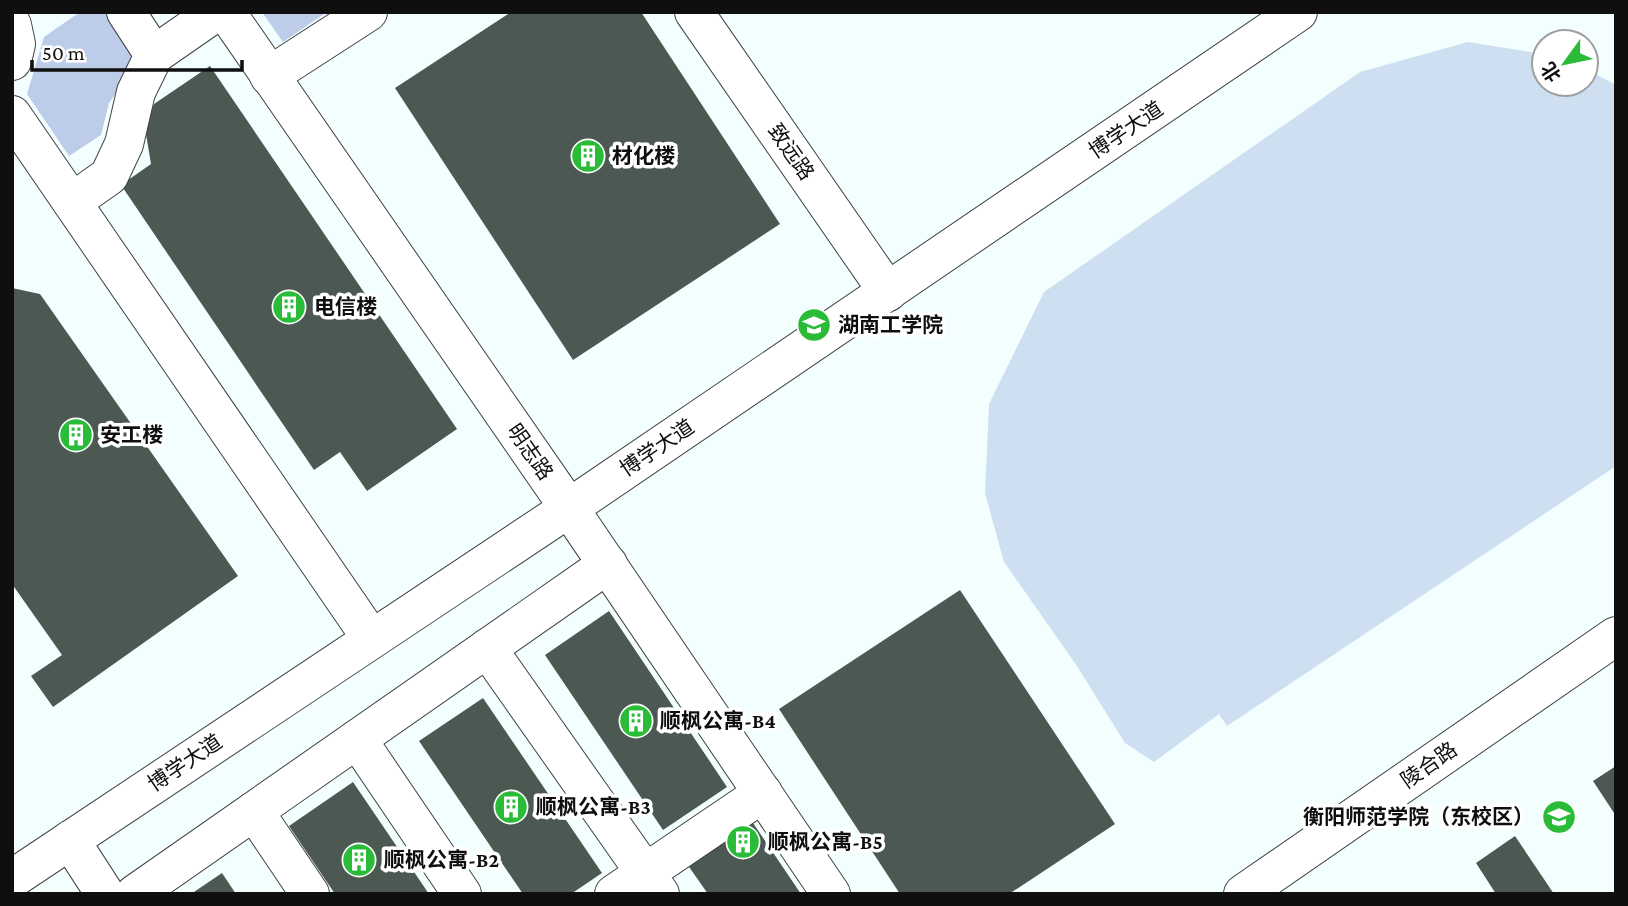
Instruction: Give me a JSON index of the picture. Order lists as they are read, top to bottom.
{
  "streets": {
    "street": [
      "博学大道",
      "致远路",
      "明志路",
      "陵合路"
    ]
  },
  "crossings": [
    ["博学大道", "致远路"],
    ["博学大道", "明志路"]
  ],
  "places": {
    "building": [
      "材化楼",
      "电信楼",
      "安工楼",
      "顺枫公寓-B4",
      "顺枫公寓-B3",
      "顺枫公寓-B5",
      "顺枫公寓-B2"
    ],
    "school or university": ["湖南工学院", "衡阳师范学院（东校区）"]
  },
  "scale_bar": "50 m",
  "north": "bottom left"
}
